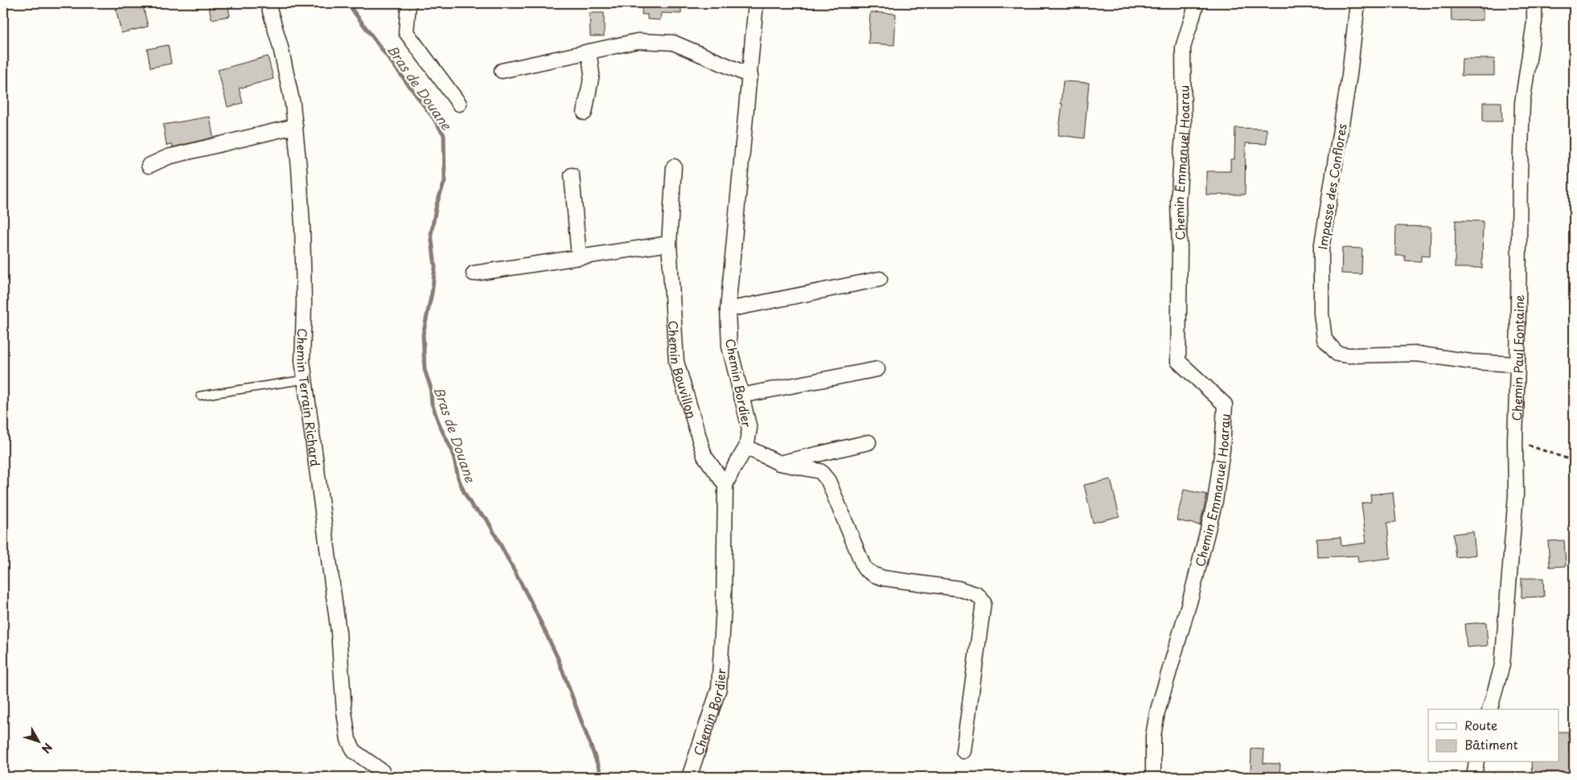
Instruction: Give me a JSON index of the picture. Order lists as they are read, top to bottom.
{
  "streets": {
    "street": [
      "Chemin Emmanuel Hoarau",
      "Impasse des Conflores",
      "Chemin Paul Fontaine",
      "Chemin Bouvillon",
      "Chemin Bordier",
      "Chemin Terrain Richard"
    ]
  },
  "crossings": [
    ["Impasse des Conflores", "Chemin Paul Fontaine"],
    ["Chemin Bouvillon", "Chemin Bordier"]
  ],
  "water": ["Bras de Douane"],
  "legend": ["Route", "Bâtiment"],
  "north": "bottom right"
}
